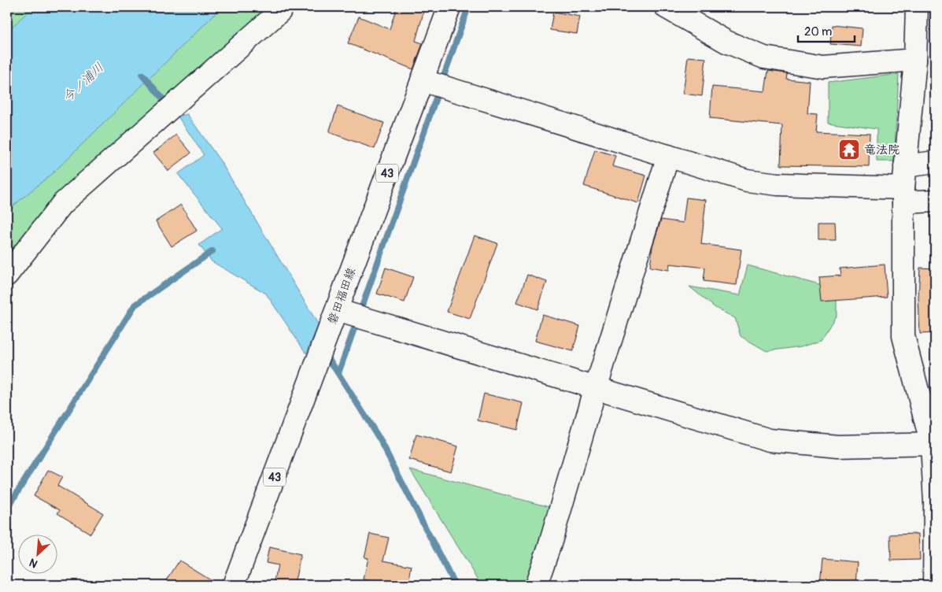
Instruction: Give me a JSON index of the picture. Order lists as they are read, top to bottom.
{
  "streets": {
    "street": ["43", "磐田福田線"]
  },
  "water": ["今ノ浦川"],
  "places": {
    "temple": ["竜法院"]
  },
  "scale_bar": "20 m",
  "north": "bottom left"
}
